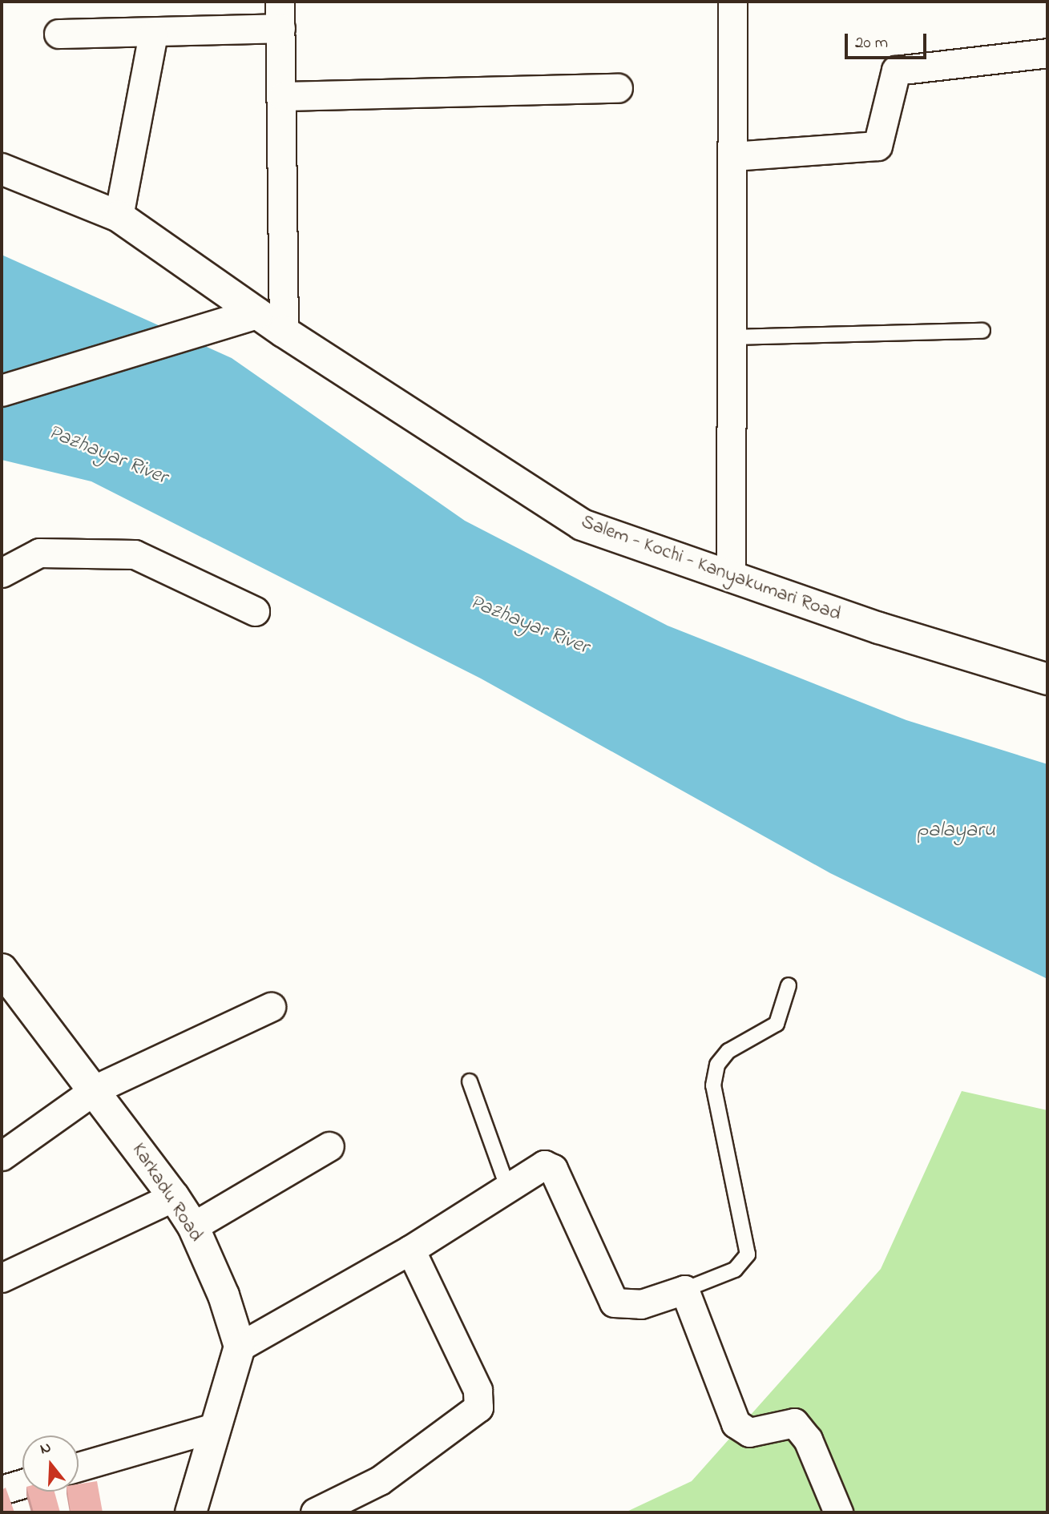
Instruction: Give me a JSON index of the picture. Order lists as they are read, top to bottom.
{
  "streets": {
    "main road": ["Salem - Kochi - Kanyakumari Road", "Karkadu Road"]
  },
  "water": ["Pazhayar River", "palayaru"],
  "scale_bar": "20 m",
  "north": "top"
}
